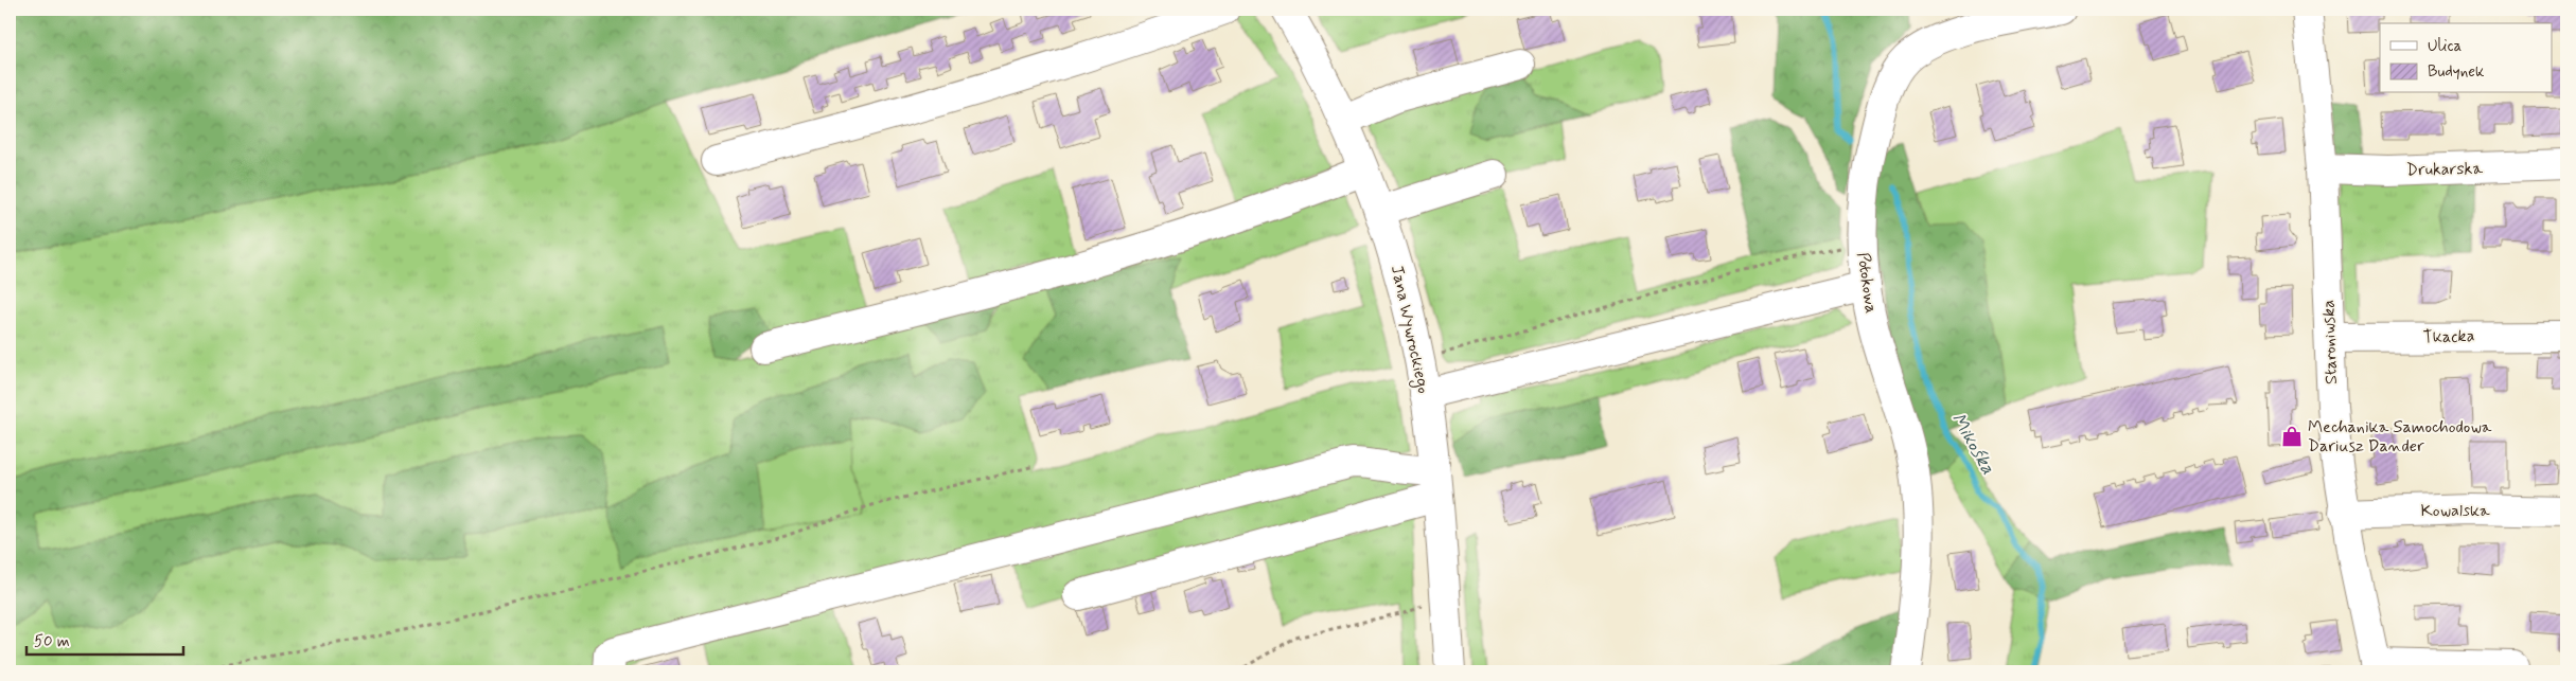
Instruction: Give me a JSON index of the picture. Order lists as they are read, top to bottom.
{
  "streets": {
    "street": [
      "Drukarska",
      "Potokowa",
      "Jana Wywrockiego",
      "Tkacka",
      "Staroniwska",
      "Kowalska"
    ]
  },
  "crossings": [
    ["Drukarska", "Staroniwska"],
    ["Tkacka", "Staroniwska"],
    ["Staroniwska", "Kowalska"]
  ],
  "water": ["Mikośka"],
  "places": {
    "shop": ["Mechanika Samochodowa Dariusz Dander"]
  },
  "legend": ["Ulica", "Budynek"],
  "scale_bar": "50 m"
}
